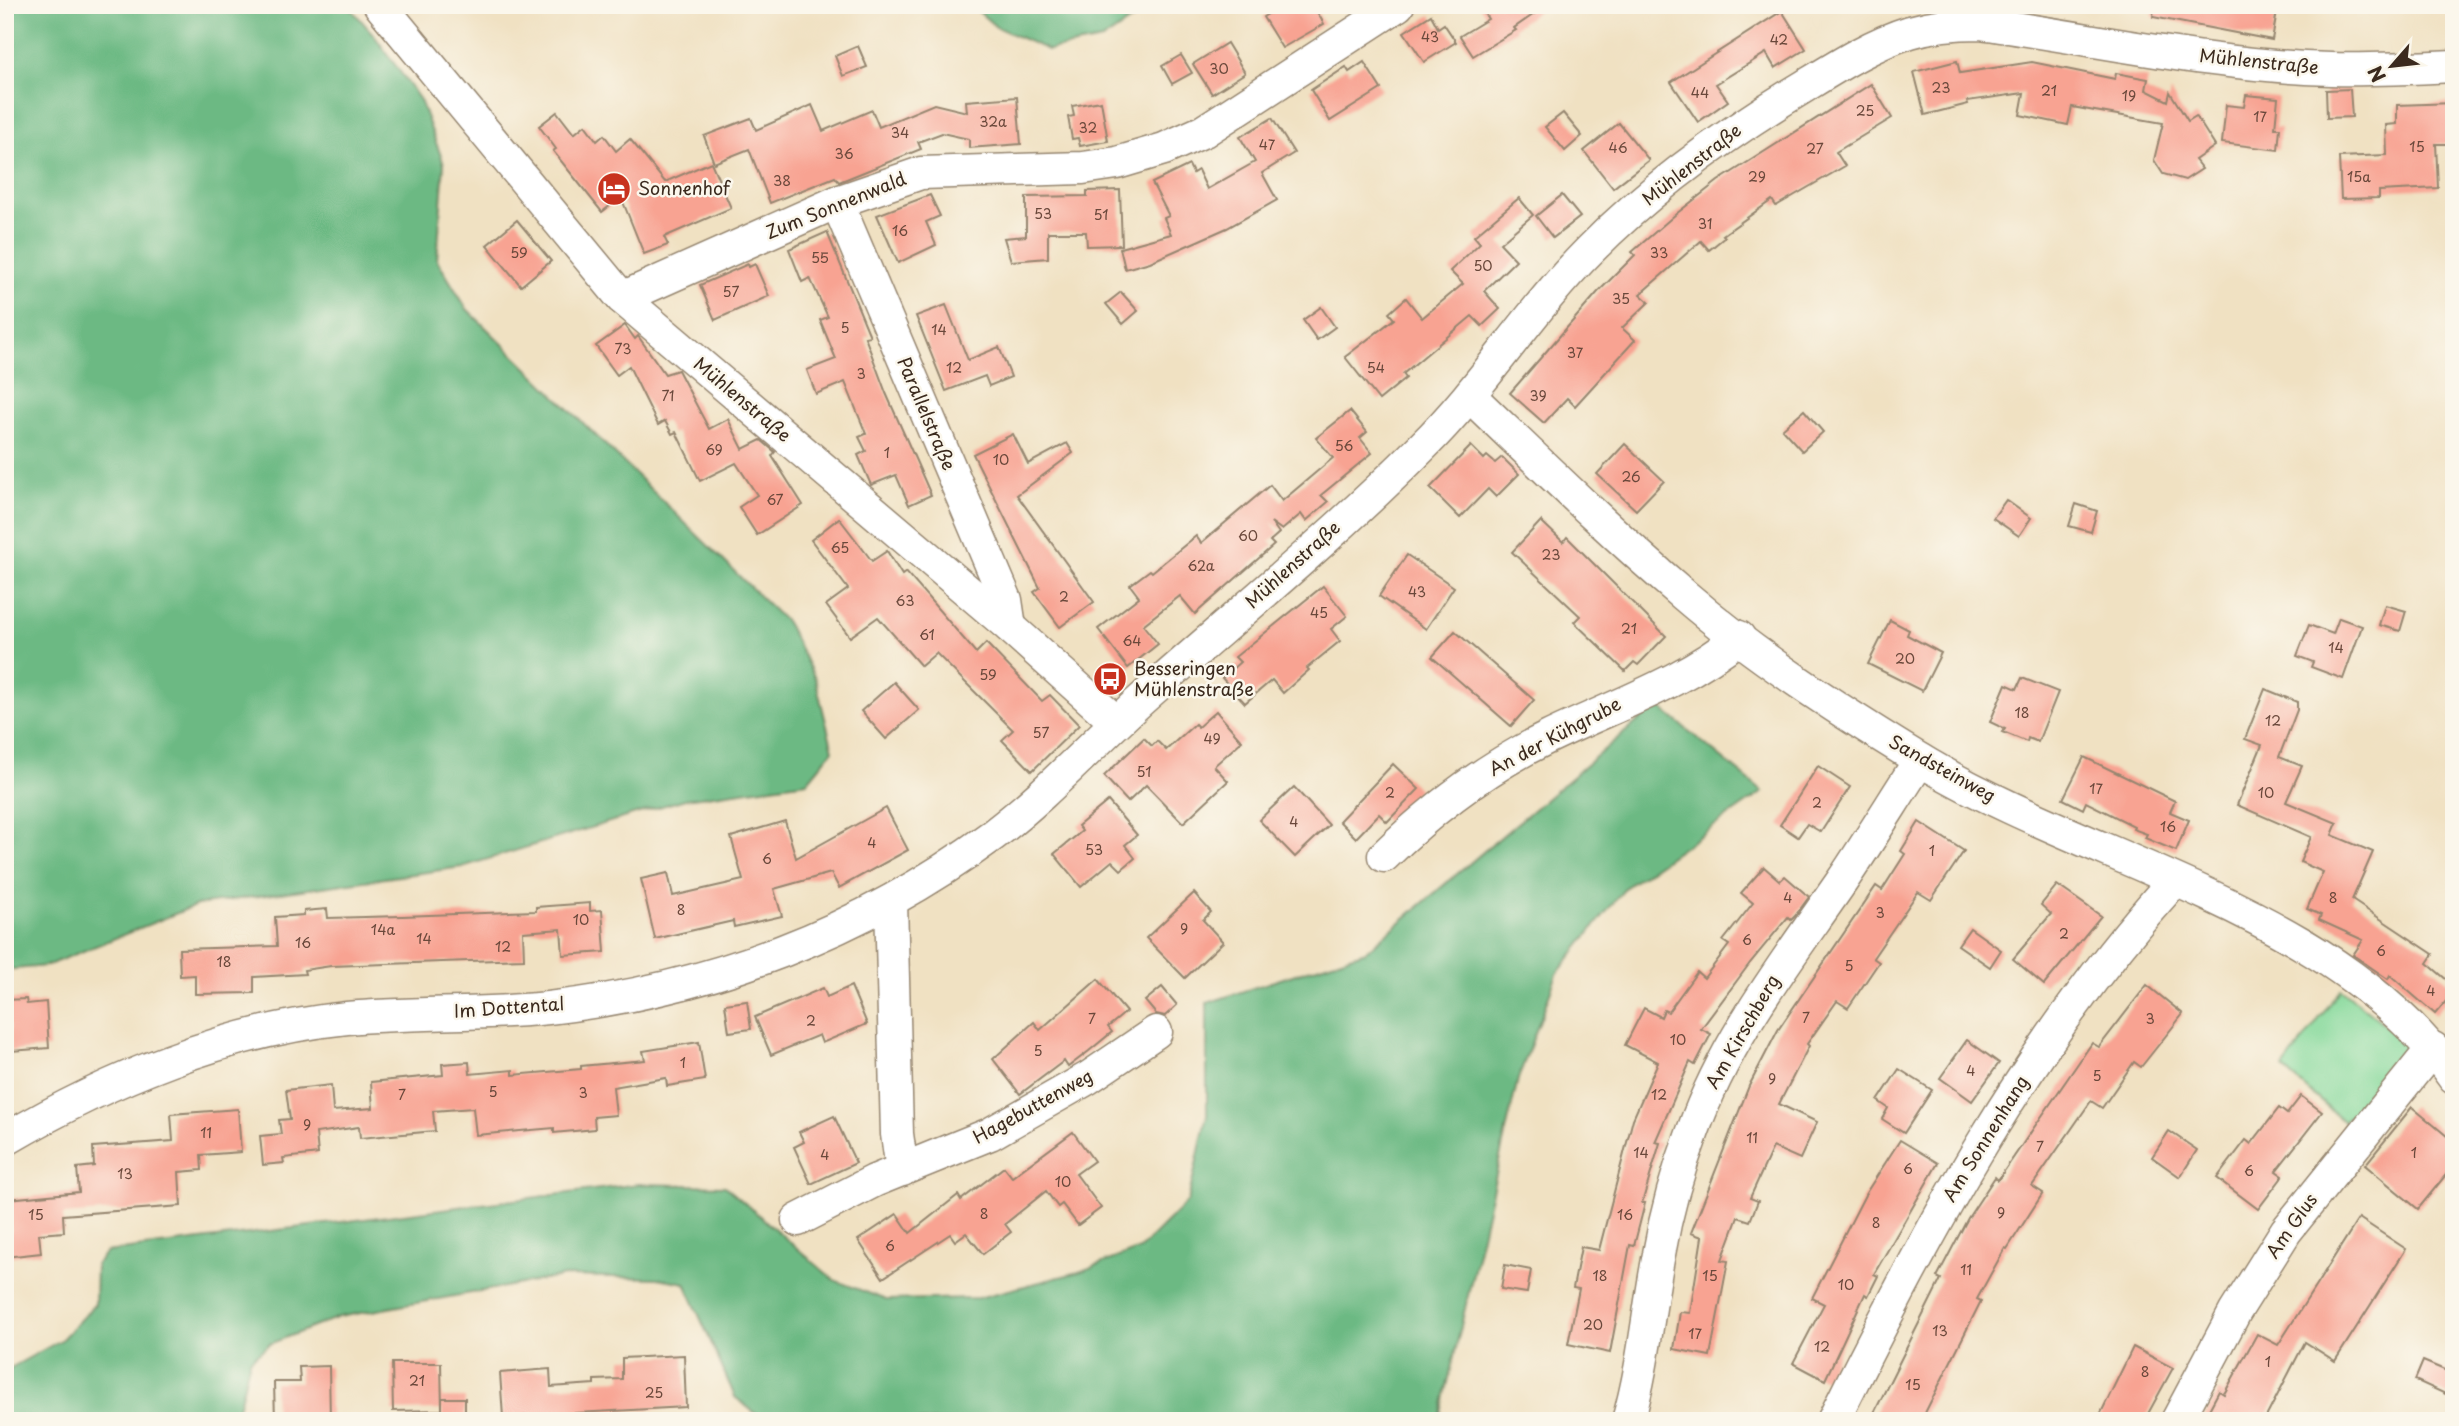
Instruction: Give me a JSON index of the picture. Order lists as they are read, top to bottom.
{
  "streets": {
    "street": [
      "Mühlenstraße",
      "Zum Sonnenwald",
      "Parallelstraße",
      "An der Kühgrube",
      "Sandsteinweg",
      "Im Dottental",
      "Am Kirschberg",
      "Hagebuttenweg",
      "Am Sonnenhang",
      "Am Glus"
    ]
  },
  "crossings": [
    ["Mühlenstraße", "Zum Sonnenwald"],
    ["Mühlenstraße", "Parallelstraße"],
    ["Mühlenstraße", "Sandsteinweg"],
    ["Mühlenstraße", "Im Dottental"],
    ["Zum Sonnenwald", "Parallelstraße"],
    ["An der Kühgrube", "Sandsteinweg"],
    ["Sandsteinweg", "Am Kirschberg"],
    ["Sandsteinweg", "Am Sonnenhang"],
    ["Sandsteinweg", "Am Glus"]
  ],
  "places": {
    "hotel": ["Sonnenhof"],
    "bus stop": ["Besseringen Mühlenstraße"]
  },
  "house_numbers": [
    "43",
    "42",
    "30",
    "23",
    "21",
    "44",
    "19",
    "25",
    "17",
    "32a",
    "32",
    "34",
    "47",
    "15",
    "46",
    "27",
    "36",
    "29",
    "15a",
    "38",
    "53",
    "51",
    "31",
    "16",
    "59",
    "33",
    "55",
    "50",
    "57",
    "35",
    "5",
    "14",
    "73",
    "37",
    "12",
    "54",
    "3",
    "71",
    "39",
    "56",
    "69",
    "1",
    "10",
    "26",
    "67",
    "60",
    "65",
    "23",
    "62a",
    "43",
    "2",
    "63",
    "45",
    "21",
    "61",
    "64",
    "14",
    "20",
    "59",
    "18",
    "12",
    "57",
    "49",
    "51",
    "17",
    "2",
    "10",
    "2",
    "4",
    "16",
    "4",
    "53",
    "1",
    "6",
    "4",
    "8",
    "8",
    "3",
    "10",
    "9",
    "14a",
    "2",
    "14",
    "6",
    "16",
    "12",
    "6",
    "18",
    "5",
    "4",
    "7",
    "7",
    "3",
    "2",
    "10",
    "5",
    "1",
    "4",
    "5",
    "9",
    "5",
    "3",
    "7",
    "12",
    "9",
    "11",
    "11",
    "7",
    "14",
    "1",
    "4",
    "6",
    "6",
    "13",
    "10",
    "9",
    "8",
    "15",
    "16",
    "8",
    "6",
    "11",
    "18",
    "15",
    "10",
    "20",
    "13",
    "17",
    "12",
    "1",
    "8",
    "21",
    "15",
    "25"
  ],
  "north": "bottom left"
}
